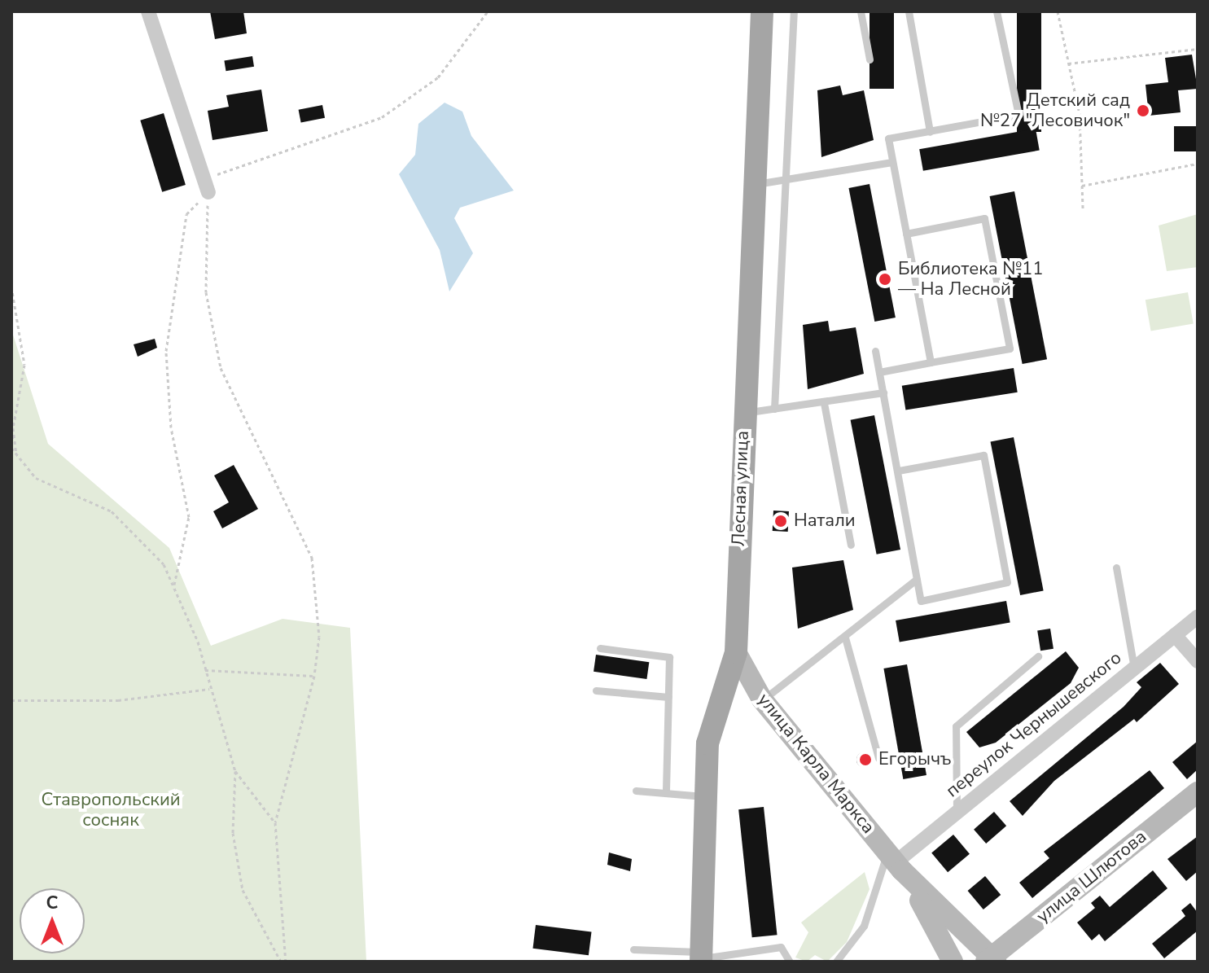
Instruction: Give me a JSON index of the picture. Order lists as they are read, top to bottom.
{
  "streets": {
    "main road": ["Лесная улица", "улица Карла Маркса", "улица Шлютова"],
    "street": ["переулок Чернышевского"]
  },
  "crossings": [
    ["Лесная улица", "улица Карла Маркса"],
    ["переулок Чернышевского", "улица Карла Маркса"],
    ["улица Карла Маркса", "улица Шлютова"]
  ],
  "parks": ["Ставропольский сосняк"],
  "places": [
    "Детский сад №27 \"Лесовичок\"",
    "Библиотека №11 — На Лесной",
    "Натали",
    "Егорычъ"
  ],
  "north": "top"
}
